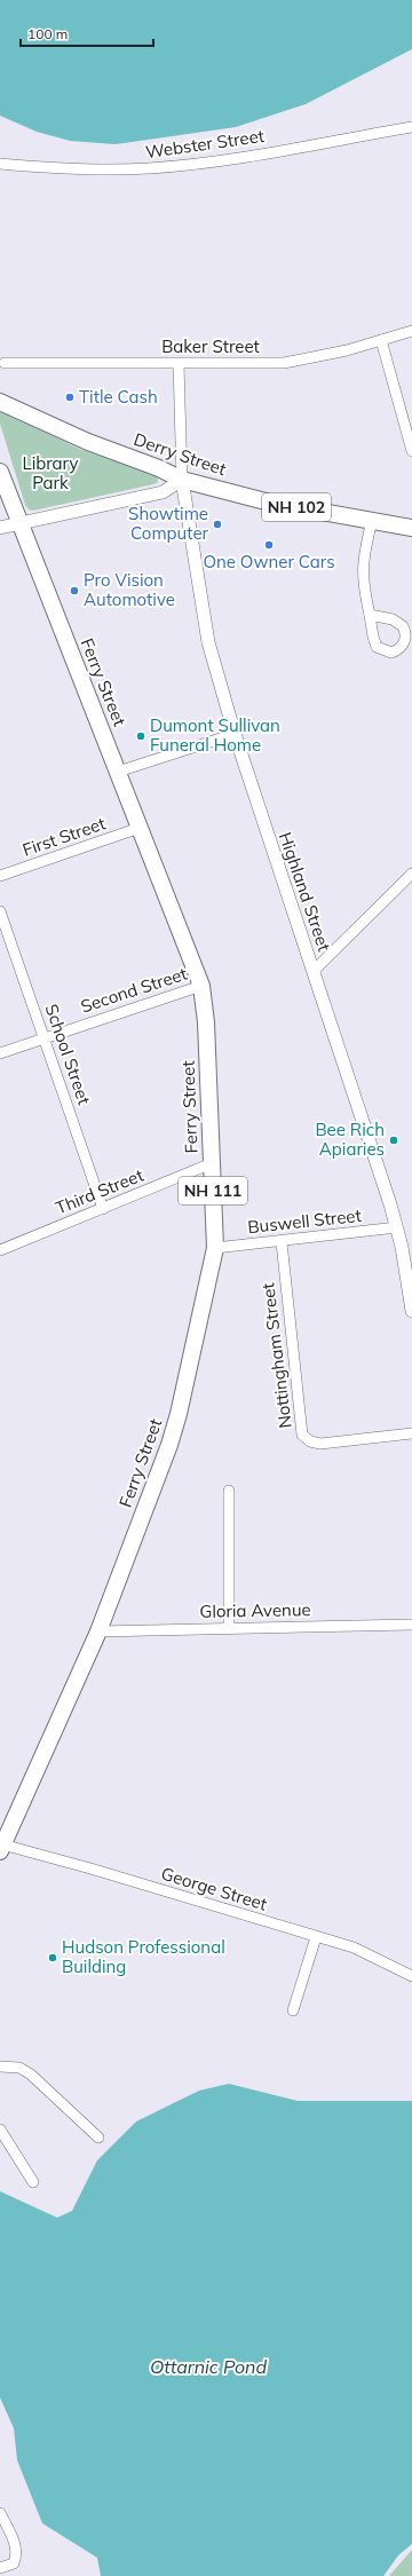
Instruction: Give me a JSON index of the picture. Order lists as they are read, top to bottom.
{
  "streets": {
    "main road": [
      "Derry Street",
      "NH 102",
      "Ferry Street",
      "NH 111"
    ],
    "street": [
      "Webster Street",
      "Baker Street",
      "First Street",
      "Highland Street",
      "Second Street",
      "School Street",
      "Third Street",
      "Buswell Street",
      "Nottingham Street",
      "Gloria Avenue",
      "George Street"
    ]
  },
  "crossings": [
    ["Derry Street", "Highland Street"],
    ["Ferry Street", "First Street"],
    ["Ferry Street", "Second Street"],
    ["Ferry Street", "Third Street"],
    ["Ferry Street", "Buswell Street"],
    ["Ferry Street", "Gloria Avenue"],
    ["Ferry Street", "George Street"],
    ["Highland Street", "Buswell Street"],
    ["Second Street", "School Street"],
    ["School Street", "Third Street"],
    ["Buswell Street", "Nottingham Street"]
  ],
  "water": ["Ottarnic Pond"],
  "parks": ["Library Park"],
  "places": [
    "Title Cash",
    "Showtime Computer",
    "One Owner Cars",
    "Pro Vision Automotive",
    "Dumont Sullivan Funeral Home",
    "Bee Rich Apiaries",
    "Hudson Professional Building"
  ],
  "scale_bar": "100 m"
}
